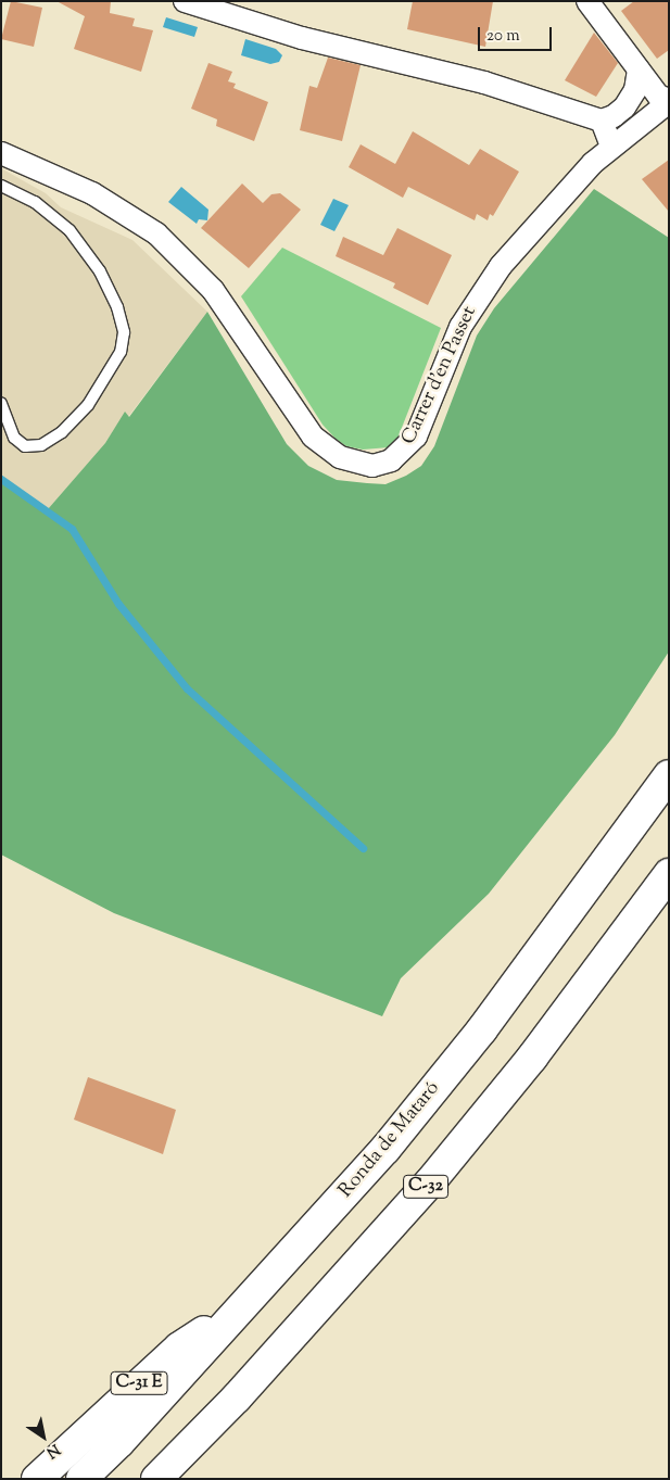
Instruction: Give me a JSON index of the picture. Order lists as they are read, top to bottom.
{
  "streets": {
    "highway": ["Ronda de Mataró", "C-32", "C-31 E"],
    "street": ["Carrer d'en Passet"]
  },
  "crossings": [
    ["Ronda de Mataró", "C-31 E"]
  ],
  "scale_bar": "20 m",
  "north": "bottom right"
}
